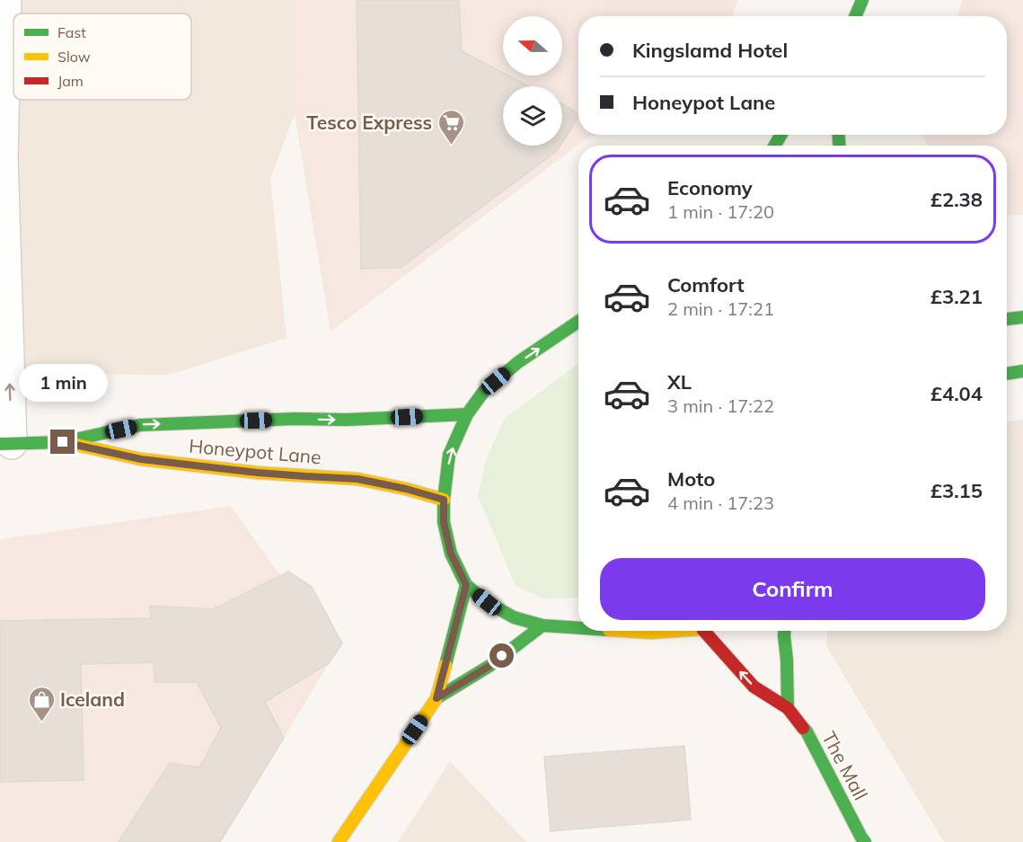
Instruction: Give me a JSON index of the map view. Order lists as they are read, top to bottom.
{
  "streets": {
    "main road": ["Honeypot Lane", "The Mall"]
  },
  "one_way": ["The Mall"],
  "places": {
    "supermarket": ["Tesco Express"],
    "shop": ["Iceland"]
  },
  "legend": ["Fast", "Slow", "Jam"],
  "north": "left",
  "page": {
    "banner": ["Kingslamd Hotel", "Honeypot Lane"],
    "list": [
      {
        "name": "Economy",
        "note": "1 min · 17:20",
        "value": "£2.38"
      },
      {
        "name": "Comfort",
        "note": "2 min · 17:21",
        "value": "£3.21"
      },
      {
        "name": "XL",
        "note": "3 min · 17:22",
        "value": "£4.04"
      },
      {
        "name": "Moto",
        "note": "4 min · 17:23",
        "value": "£3.15"
      }
    ],
    "bubble": "1 min",
    "buttons": "Confirm"
  }
}
